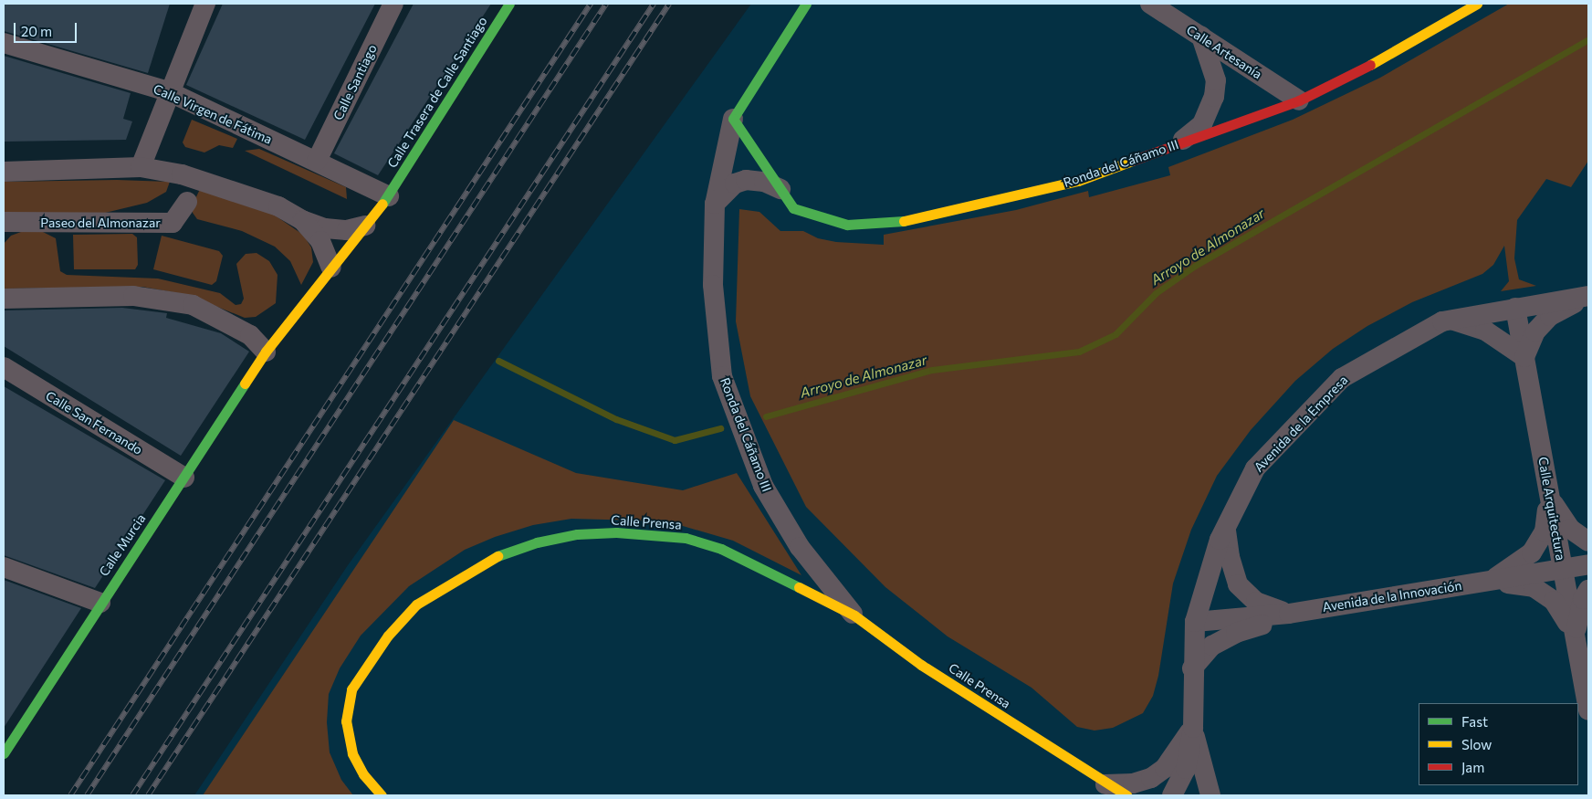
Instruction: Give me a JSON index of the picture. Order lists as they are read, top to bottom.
{
  "streets": {
    "street": [
      "Calle Artesanía",
      "Calle Santiago",
      "Calle Trasera de Calle Santiago",
      "Calle Virgen de Fátima",
      "Ronda del Cáñamo III",
      "Paseo del Almonazar",
      "Calle San Fernando",
      "Avenida de la Empresa",
      "Calle Arquitectura",
      "Calle Prensa",
      "Calle Murcia",
      "Avenida de la Innovación"
    ]
  },
  "crossings": [
    ["Calle Artesanía", "Ronda del Cáñamo III"],
    ["Calle Santiago", "Calle Virgen de Fátima"],
    ["Calle Trasera de Calle Santiago", "Calle Virgen de Fátima"],
    ["Calle Trasera de Calle Santiago", "Calle Murcia"],
    ["Ronda del Cáñamo III", "Calle Prensa"],
    ["Calle San Fernando", "Calle Murcia"],
    ["Avenida de la Empresa", "Calle Arquitectura"],
    ["Avenida de la Empresa", "Avenida de la Innovación"],
    ["Calle Arquitectura", "Avenida de la Innovación"]
  ],
  "water": ["Arroyo de Almonazar"],
  "legend": ["Fast", "Slow", "Jam"],
  "scale_bar": "20 m"
}
